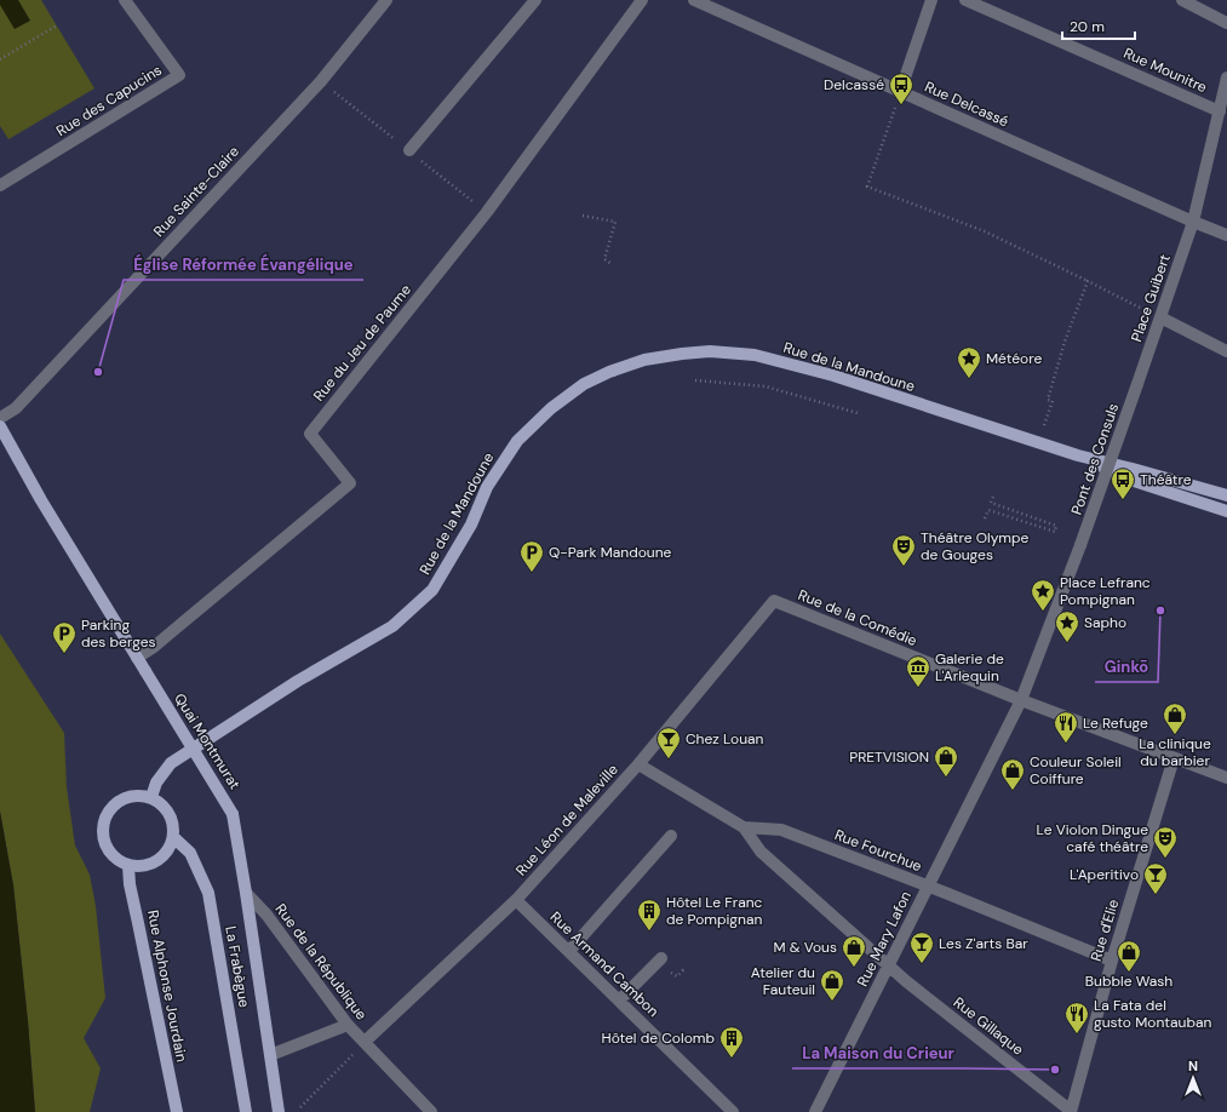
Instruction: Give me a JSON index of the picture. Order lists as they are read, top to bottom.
{
  "streets": {
    "main road": [
      "Rue de la Mandoune",
      "Quai Montmurat",
      "La Frabègue",
      "Rue Alphonse Jourdain"
    ],
    "street": [
      "Rue Mounitre",
      "Rue des Capucins",
      "Rue Delcassé",
      "Rue Sainte-Claire",
      "Place Guibert",
      "Rue du Jeu de Paume",
      "Pont des Consuls",
      "Rue de la Comédie",
      "Rue Léon de Maleville",
      "Rue Fourchue",
      "Rue d'Elie",
      "Rue Mary Lafon",
      "Rue de la République",
      "Rue Armand Cambon",
      "Rue Gillaque"
    ]
  },
  "crossings": [
    ["Rue Mounitre", "Place Guibert"],
    ["Rue Delcassé", "Place Guibert"],
    ["Place Guibert", "Pont des Consuls"],
    ["Rue du Jeu de Paume", "Quai Montmurat"],
    ["Rue de la Mandoune", "La Frabègue"],
    ["Rue de la Mandoune", "Rue Alphonse Jourdain"],
    ["Pont des Consuls", "Rue de la Comédie"],
    ["Pont des Consuls", "Rue Mary Lafon"],
    ["Rue de la Comédie", "Rue Léon de Maleville"],
    ["Rue de la Comédie", "Rue d'Elie"],
    ["Rue de la Comédie", "Rue Mary Lafon"],
    ["Quai Montmurat", "Rue de la République"],
    ["Rue Léon de Maleville", "Rue Fourchue"],
    ["Rue Léon de Maleville", "Rue de la République"],
    ["Rue Léon de Maleville", "Rue Armand Cambon"],
    ["Rue Fourchue", "Rue d'Elie"],
    ["Rue Fourchue", "Rue Mary Lafon"],
    ["Rue Fourchue", "Rue Gillaque"],
    ["Rue d'Elie", "Rue Gillaque"],
    ["Rue Mary Lafon", "Rue Gillaque"],
    ["La Frabègue", "Rue Alphonse Jourdain"]
  ],
  "places": {
    "bus stop": ["Delcassé", "Théâtre"],
    "other": ["Église Réformée Évangélique", "Ginkō", "La Maison du Crieur"],
    "place": ["Météore", "Place Lefranc Pompignan", "Sapho"],
    "theatre": ["Théâtre Olympe de Gouges", "Le Violon Dingue café théâtre"],
    "parking": ["Q-Park Mandoune", "Parking des berges"],
    "museum": ["Galerie de L'Arlequin"],
    "shop": [
      "La clinique du barbier",
      "PRETVISION",
      "Couleur Soleil Coiffure",
      "M & Vous",
      "Bubble Wash",
      "Atelier du Fauteuil"
    ],
    "restaurant": ["Le Refuge", "La Fata del gusto Montauban"],
    "bar": ["Chez Louan", "L'Aperitivo", "Les Z'arts Bar"],
    "building": ["Hôtel Le Franc de Pompignan", "Hôtel de Colomb"]
  },
  "scale_bar": "20 m",
  "north": "top"
}
